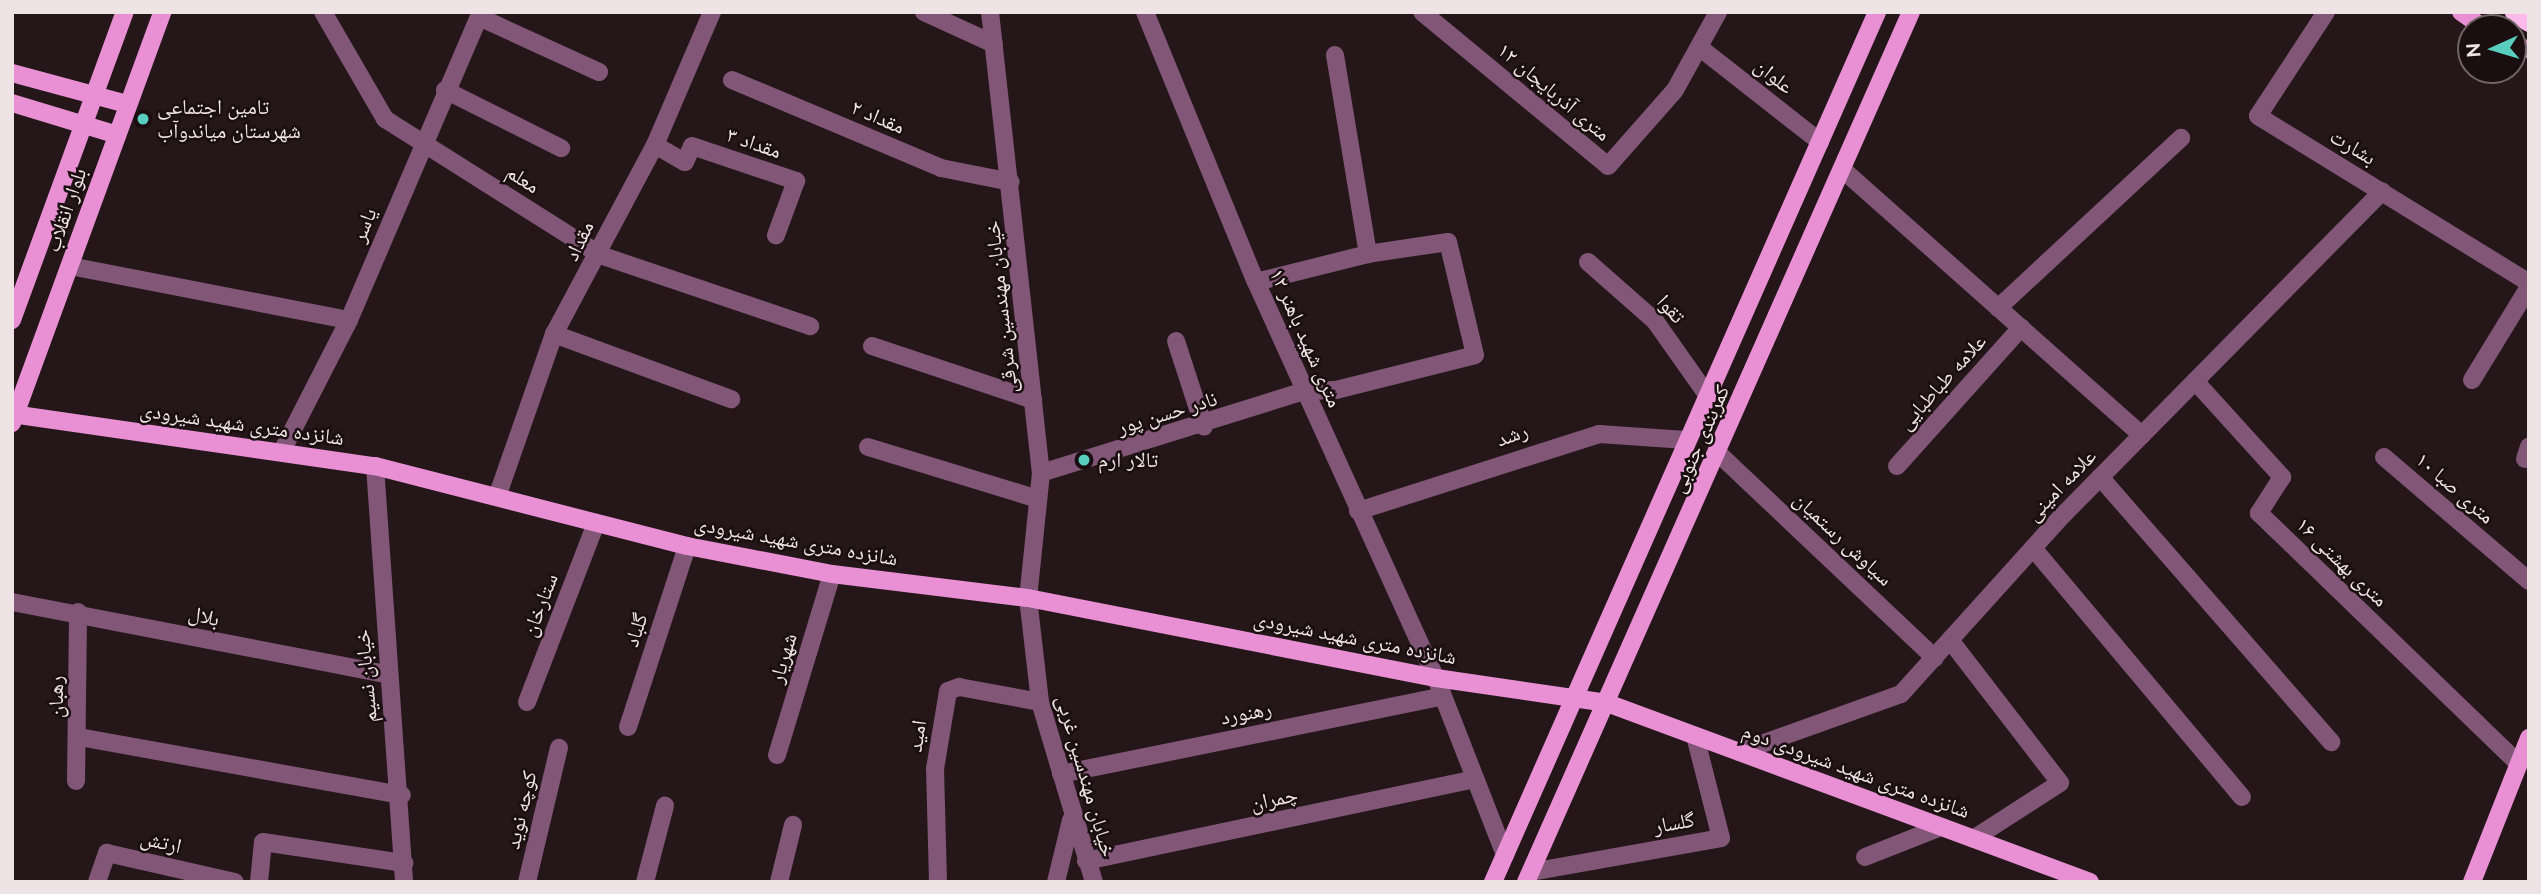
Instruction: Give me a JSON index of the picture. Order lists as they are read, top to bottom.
{
  "streets": {
    "main road": [
      "بلوار انقلاب",
      "شانزده متری شهید شیرودی",
      "کمربندی جنوبی",
      "شانزده متری شهید شیرودی دوم"
    ],
    "street": [
      "علوان",
      "۱۲ متری آذربایجان",
      "مقداد ۲",
      "مقداد ۳",
      "بشارت",
      "معلم",
      "یاسر",
      "مقداد",
      "خیابان مهندسین شرقی",
      "تقوا",
      "۱۲ متری شهید باهنر",
      "علامه طباطبایی",
      "نادر حسن پور",
      "رشد",
      "علامه امینی",
      "۱۰ متری صبا",
      "سیاوش رستمیان",
      "۱۶ متری بهشتی",
      "ستارخان",
      "بلال",
      "گلباد",
      "شهریار",
      "خیابان نسیم",
      "رهبان",
      "رهنورد",
      "امید",
      "خیابان مهندسین غربی",
      "چمران",
      "کوچه نوید",
      "گلسار",
      "ارتش"
    ]
  },
  "crossings": [
    ["علوان", "۱۲ متری آذربایجان"],
    ["علوان", "کمربندی جنوبی"],
    ["مقداد ۲", "خیابان مهندسین شرقی"],
    ["مقداد ۳", "مقداد"],
    ["بشارت", "علامه امینی"],
    ["معلم", "یاسر"],
    ["معلم", "مقداد"],
    ["بلوار انقلاب", "شانزده متری شهید شیرودی"],
    ["یاسر", "شانزده متری شهید شیرودی"],
    ["مقداد", "شانزده متری شهید شیرودی"],
    ["خیابان مهندسین شرقی", "نادر حسن پور"],
    ["خیابان مهندسین شرقی", "شانزده متری شهید شیرودی"],
    ["خیابان مهندسین شرقی", "خیابان مهندسین غربی"],
    ["تقوا", "کمربندی جنوبی"],
    ["۱۲ متری شهید باهنر", "نادر حسن پور"],
    ["۱۲ متری شهید باهنر", "شانزده متری شهید شیرودی"],
    ["۱۲ متری شهید باهنر", "رشد"],
    ["۱۲ متری شهید باهنر", "کمربندی جنوبی"],
    ["۱۲ متری شهید باهنر", "رهنورد"],
    ["۱۲ متری شهید باهنر", "چمران"],
    ["شانزده متری شهید شیرودی", "کمربندی جنوبی"],
    ["شانزده متری شهید شیرودی", "ستارخان"],
    ["شانزده متری شهید شیرودی", "گلباد"],
    ["شانزده متری شهید شیرودی", "شهریار"],
    ["شانزده متری شهید شیرودی", "خیابان نسیم"],
    ["شانزده متری شهید شیرودی", "شانزده متری شهید شیرودی دوم"],
    ["شانزده متری شهید شیرودی", "خیابان مهندسین غربی"],
    ["رشد", "کمربندی جنوبی"],
    ["کمربندی جنوبی", "سیاوش رستمیان"],
    ["کمربندی جنوبی", "شانزده متری شهید شیرودی دوم"],
    ["کمربندی جنوبی", "گلسار"],
    ["علامه امینی", "سیاوش رستمیان"],
    ["علامه امینی", "۱۶ متری بهشتی"],
    ["علامه امینی", "شانزده متری شهید شیرودی دوم"],
    ["بلال", "خیابان نسیم"],
    ["بلال", "رهبان"],
    ["رهنورد", "خیابان مهندسین غربی"],
    ["امید", "خیابان مهندسین غربی"],
    ["شانزده متری شهید شیرودی دوم", "گلسار"],
    ["خیابان مهندسین غربی", "چمران"]
  ],
  "places": ["تامین اجتماعی شهرستان میاندوآب", "تالار ارم"],
  "north": "left"
}
